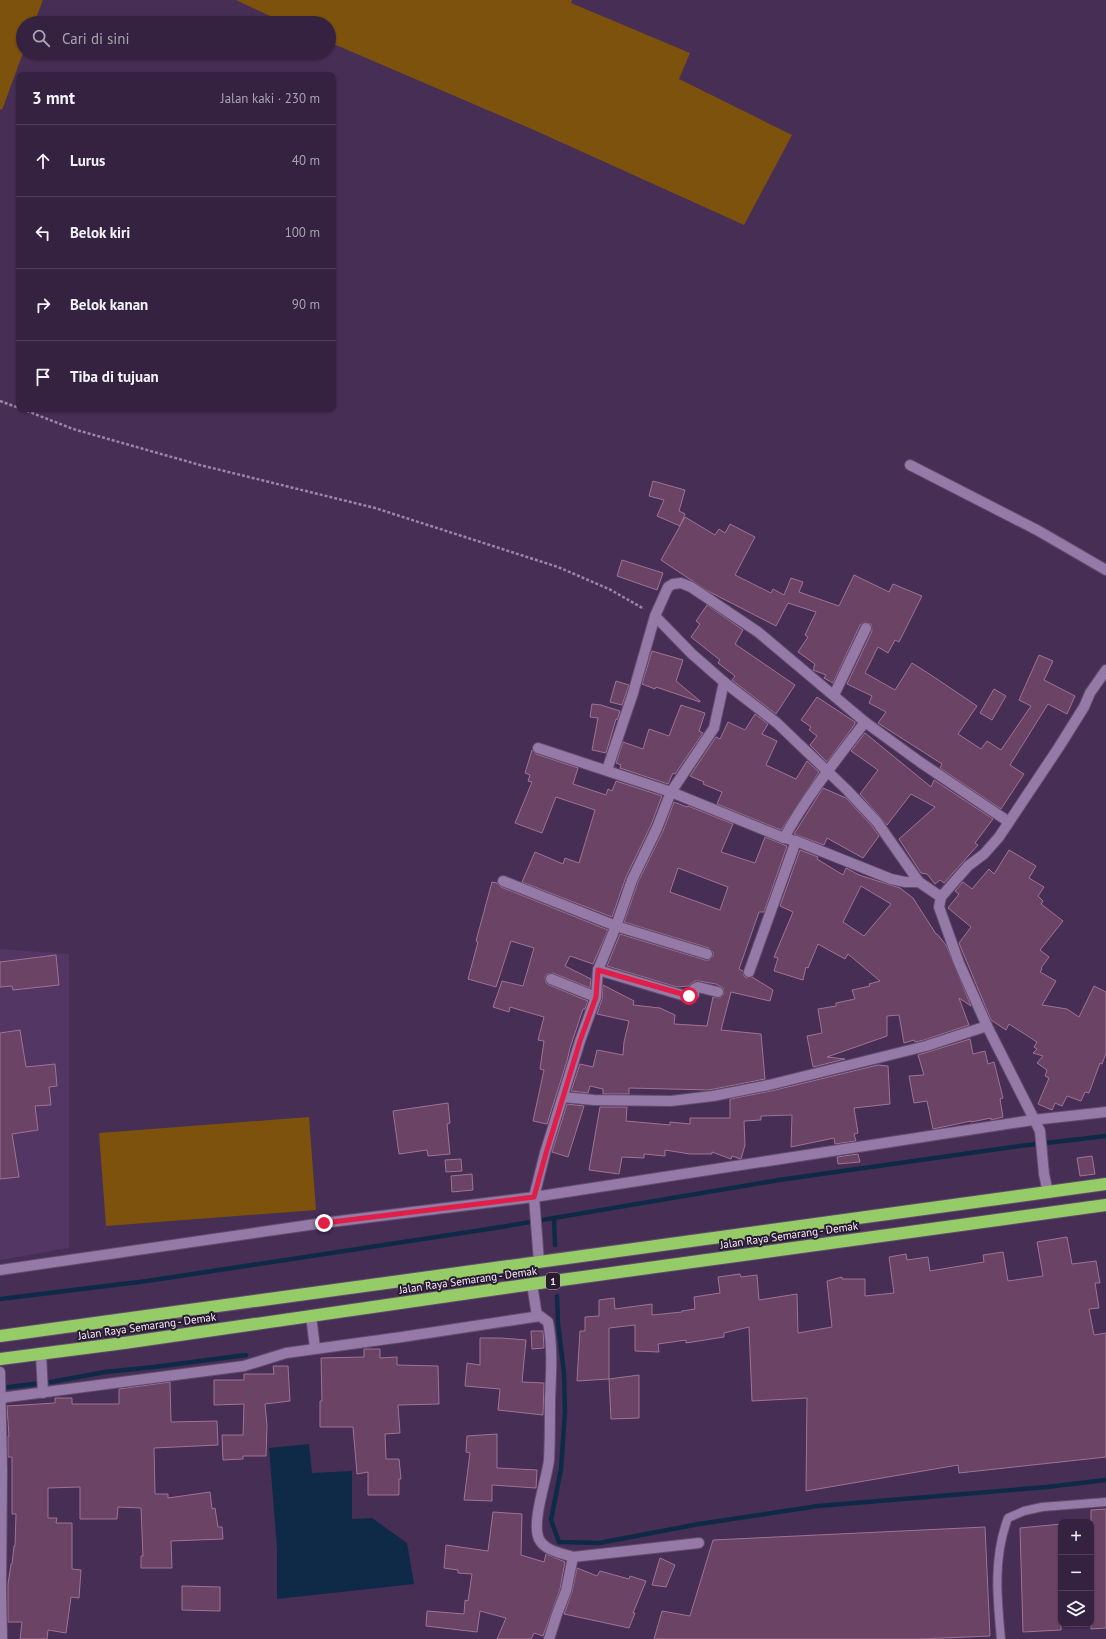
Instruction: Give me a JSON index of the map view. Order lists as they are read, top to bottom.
{
  "streets": {
    "highway": ["Jalan Raya Semarang - Demak", "1"]
  },
  "page": {
    "search": "Cari di sini",
    "heading": ["3 mnt", "Jalan kaki · 230 m"],
    "list": [
      ["Lurus", "40 m"],
      ["Belok kiri", "100 m"],
      ["Belok kanan", "90 m"],
      "Tiba di tujuan"
    ],
    "map_buttons": ["+", "−"]
  }
}
